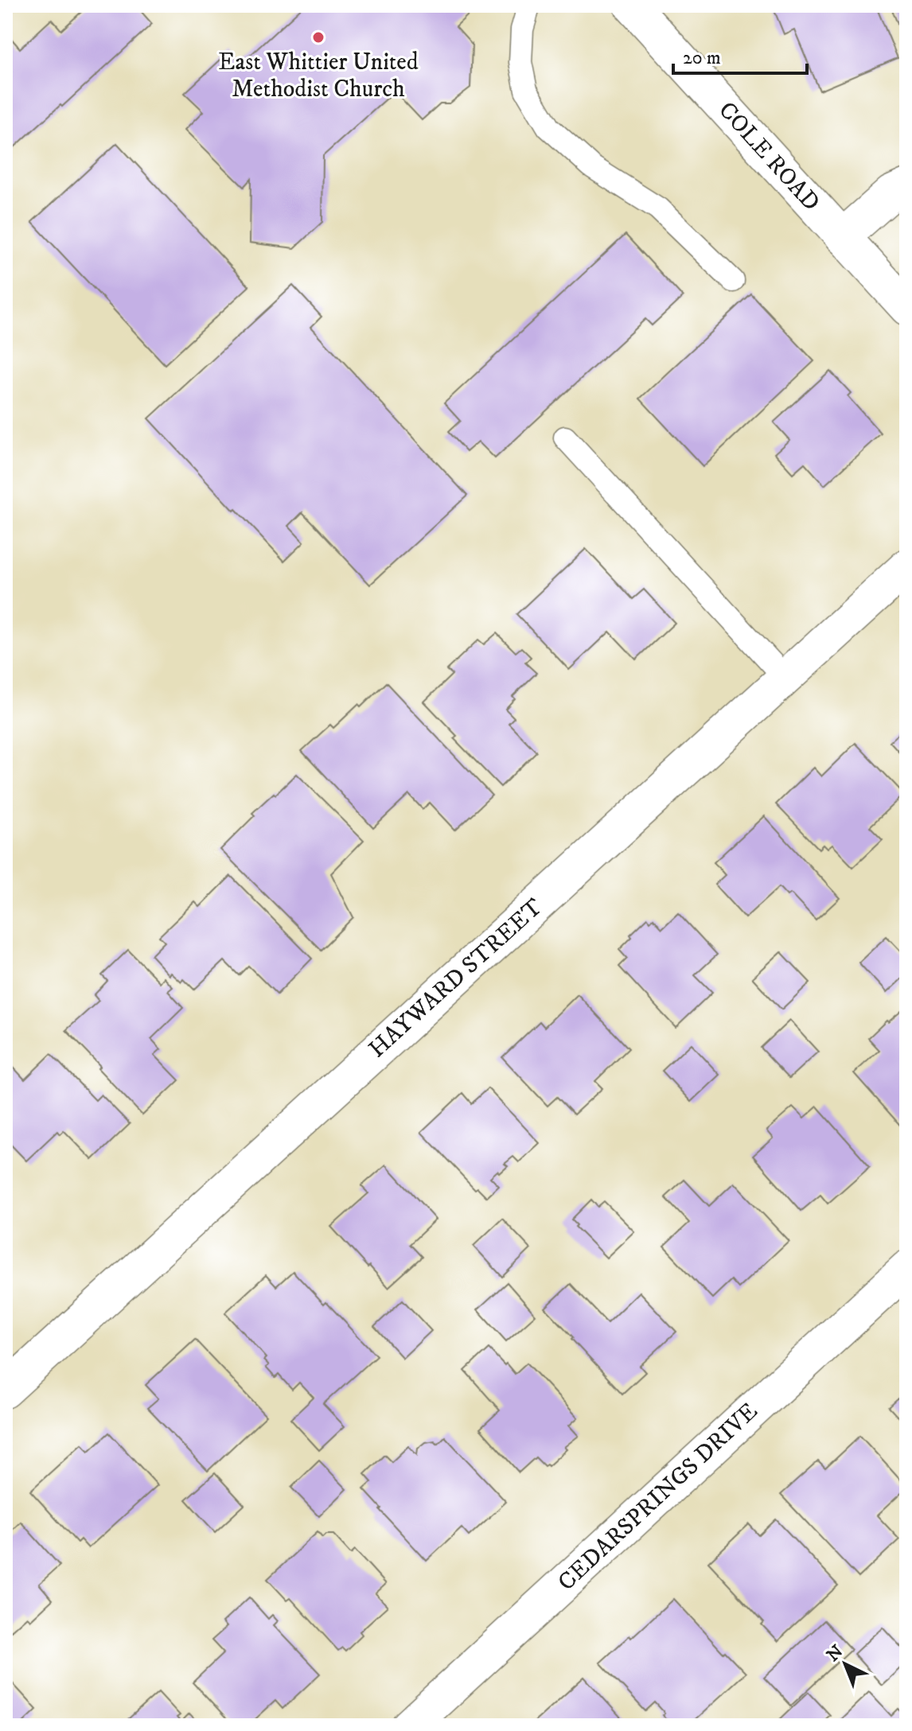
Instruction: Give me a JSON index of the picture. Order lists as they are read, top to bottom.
{
  "streets": {
    "street": ["COLE ROAD", "HAYWARD STREET", "CEDARSPRINGS DRIVE"]
  },
  "places": ["East Whittier United Methodist Church"],
  "scale_bar": "20 m",
  "north": "top left"
}
